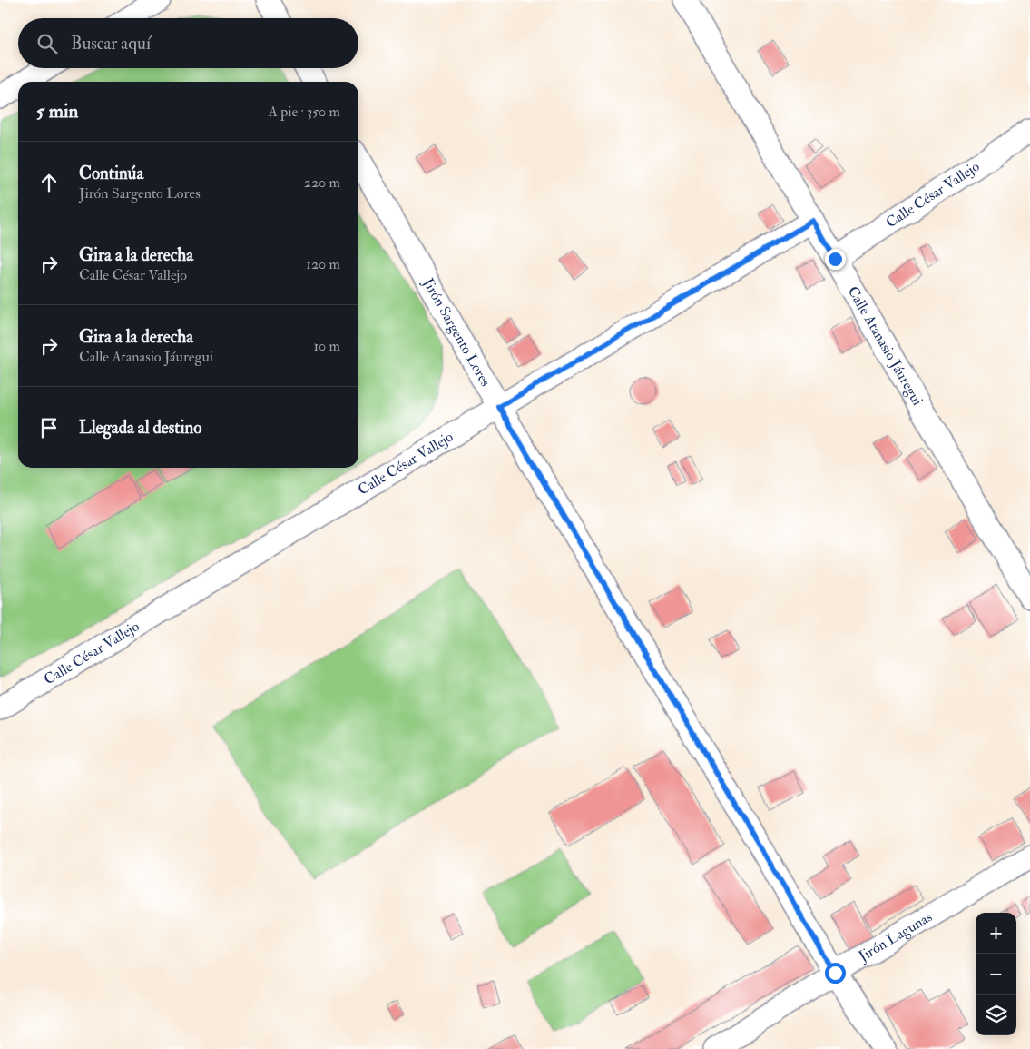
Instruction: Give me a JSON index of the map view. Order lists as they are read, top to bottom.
{
  "streets": {
    "street": [
      "Calle César Vallejo",
      "Jirón Sargento Lores",
      "Calle Atanasio Jáuregui",
      "Jirón Lagunas"
    ]
  },
  "crossings": [
    ["Calle César Vallejo", "Jirón Sargento Lores"],
    ["Calle César Vallejo", "Calle Atanasio Jáuregui"],
    ["Jirón Sargento Lores", "Jirón Lagunas"]
  ],
  "page": {
    "search": "Buscar aquí",
    "heading": ["5 min", "A pie · 350 m"],
    "list": [
      ["Continúa", "Jirón Sargento Lores", "220 m"],
      ["Gira a la derecha", "Calle César Vallejo", "120 m"],
      ["Gira a la derecha", "Calle Atanasio Jáuregui", "10 m"],
      "Llegada al destino"
    ],
    "map_buttons": ["+", "−"]
  }
}
